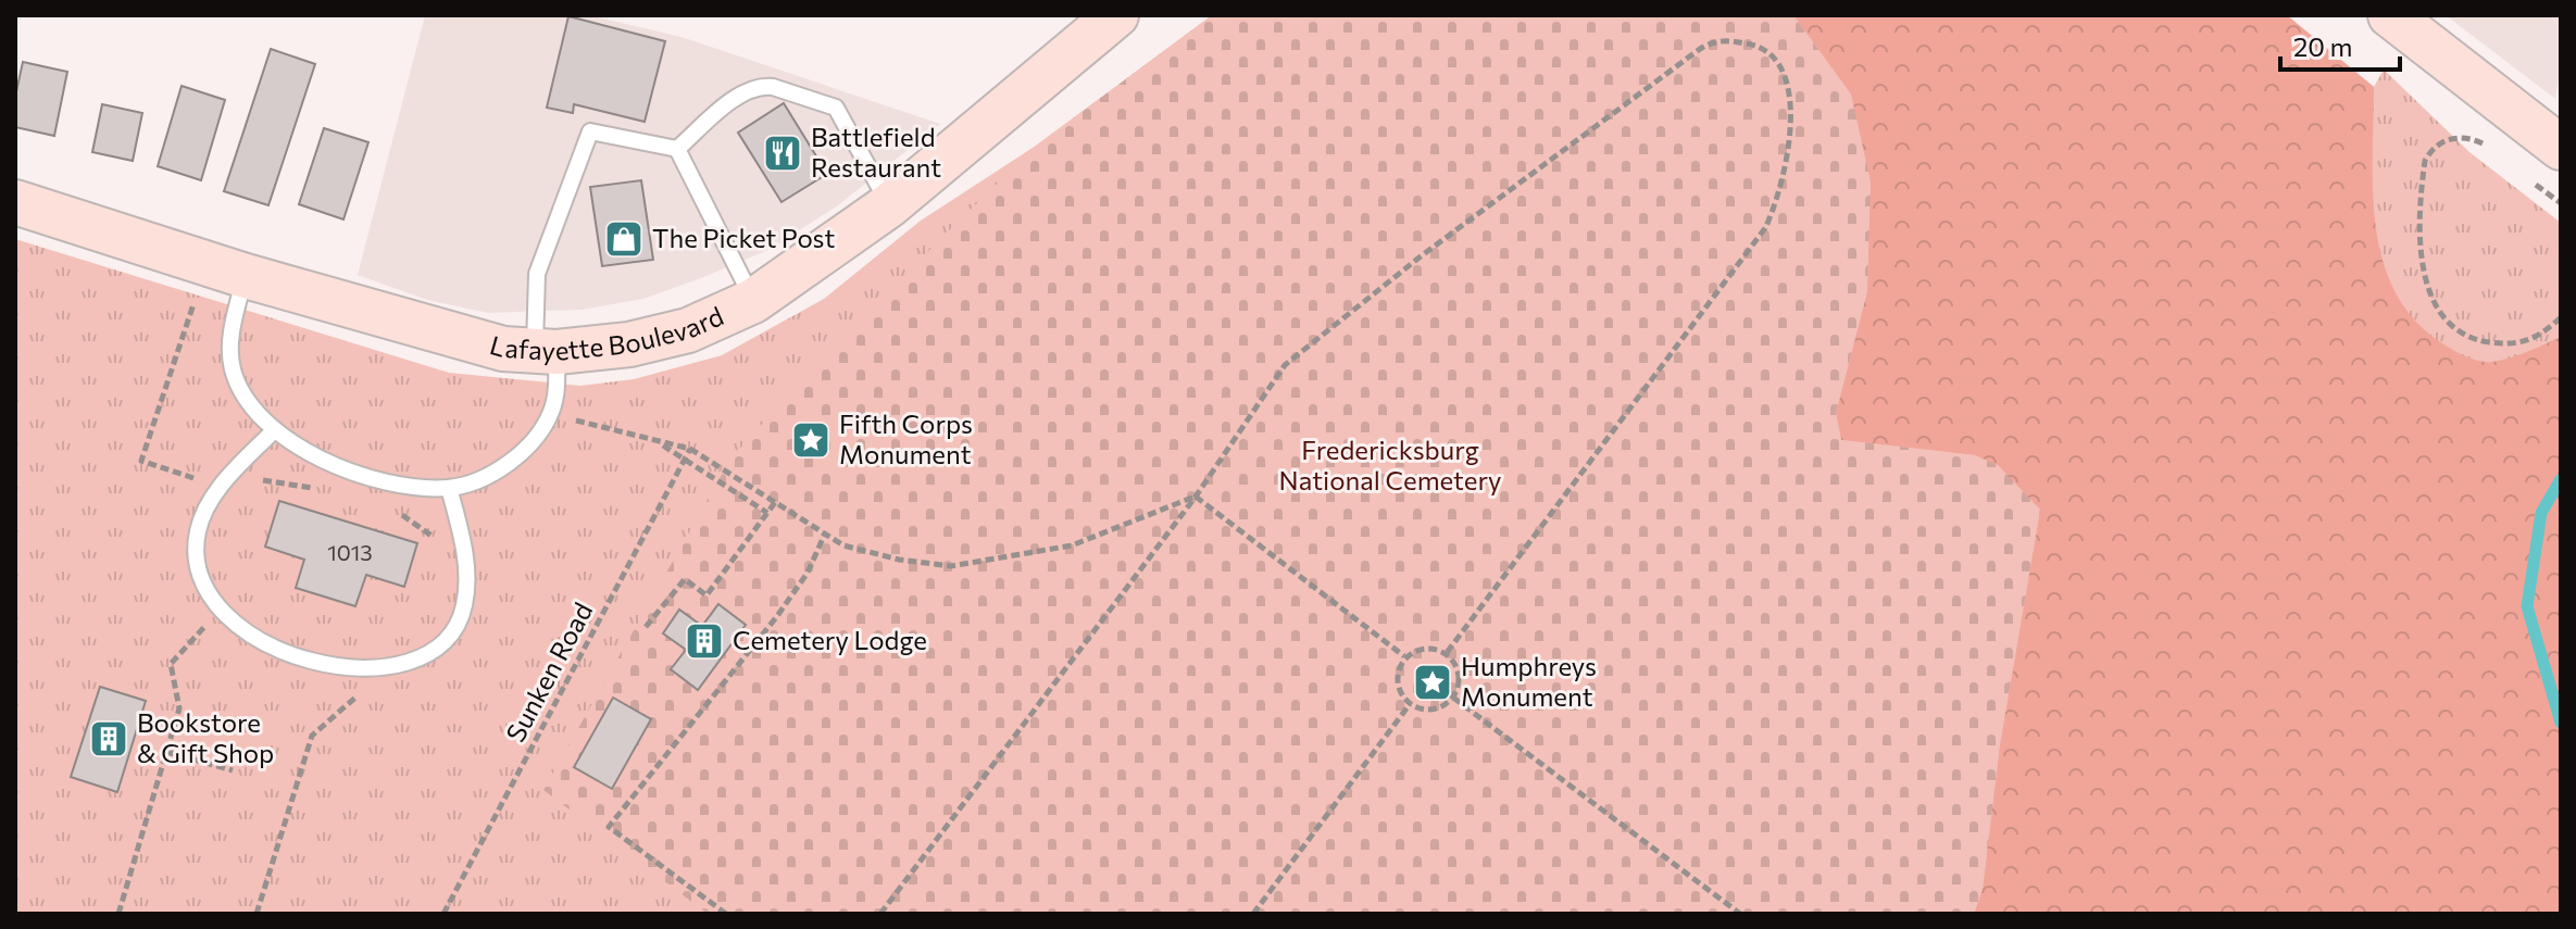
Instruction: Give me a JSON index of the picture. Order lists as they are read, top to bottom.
{
  "streets": {
    "main road": ["Lafayette Boulevard"],
    "path": ["Sunken Road"]
  },
  "parks": ["Fredericksburg National Cemetery"],
  "places": {
    "restaurant": ["Battlefield Restaurant"],
    "shop": ["The Picket Post"],
    "place": ["Fifth Corps Monument", "Humphreys Monument"],
    "building": ["Cemetery Lodge", "Bookstore & Gift Shop"]
  },
  "house_numbers": ["1013"],
  "scale_bar": "20 m"
}
